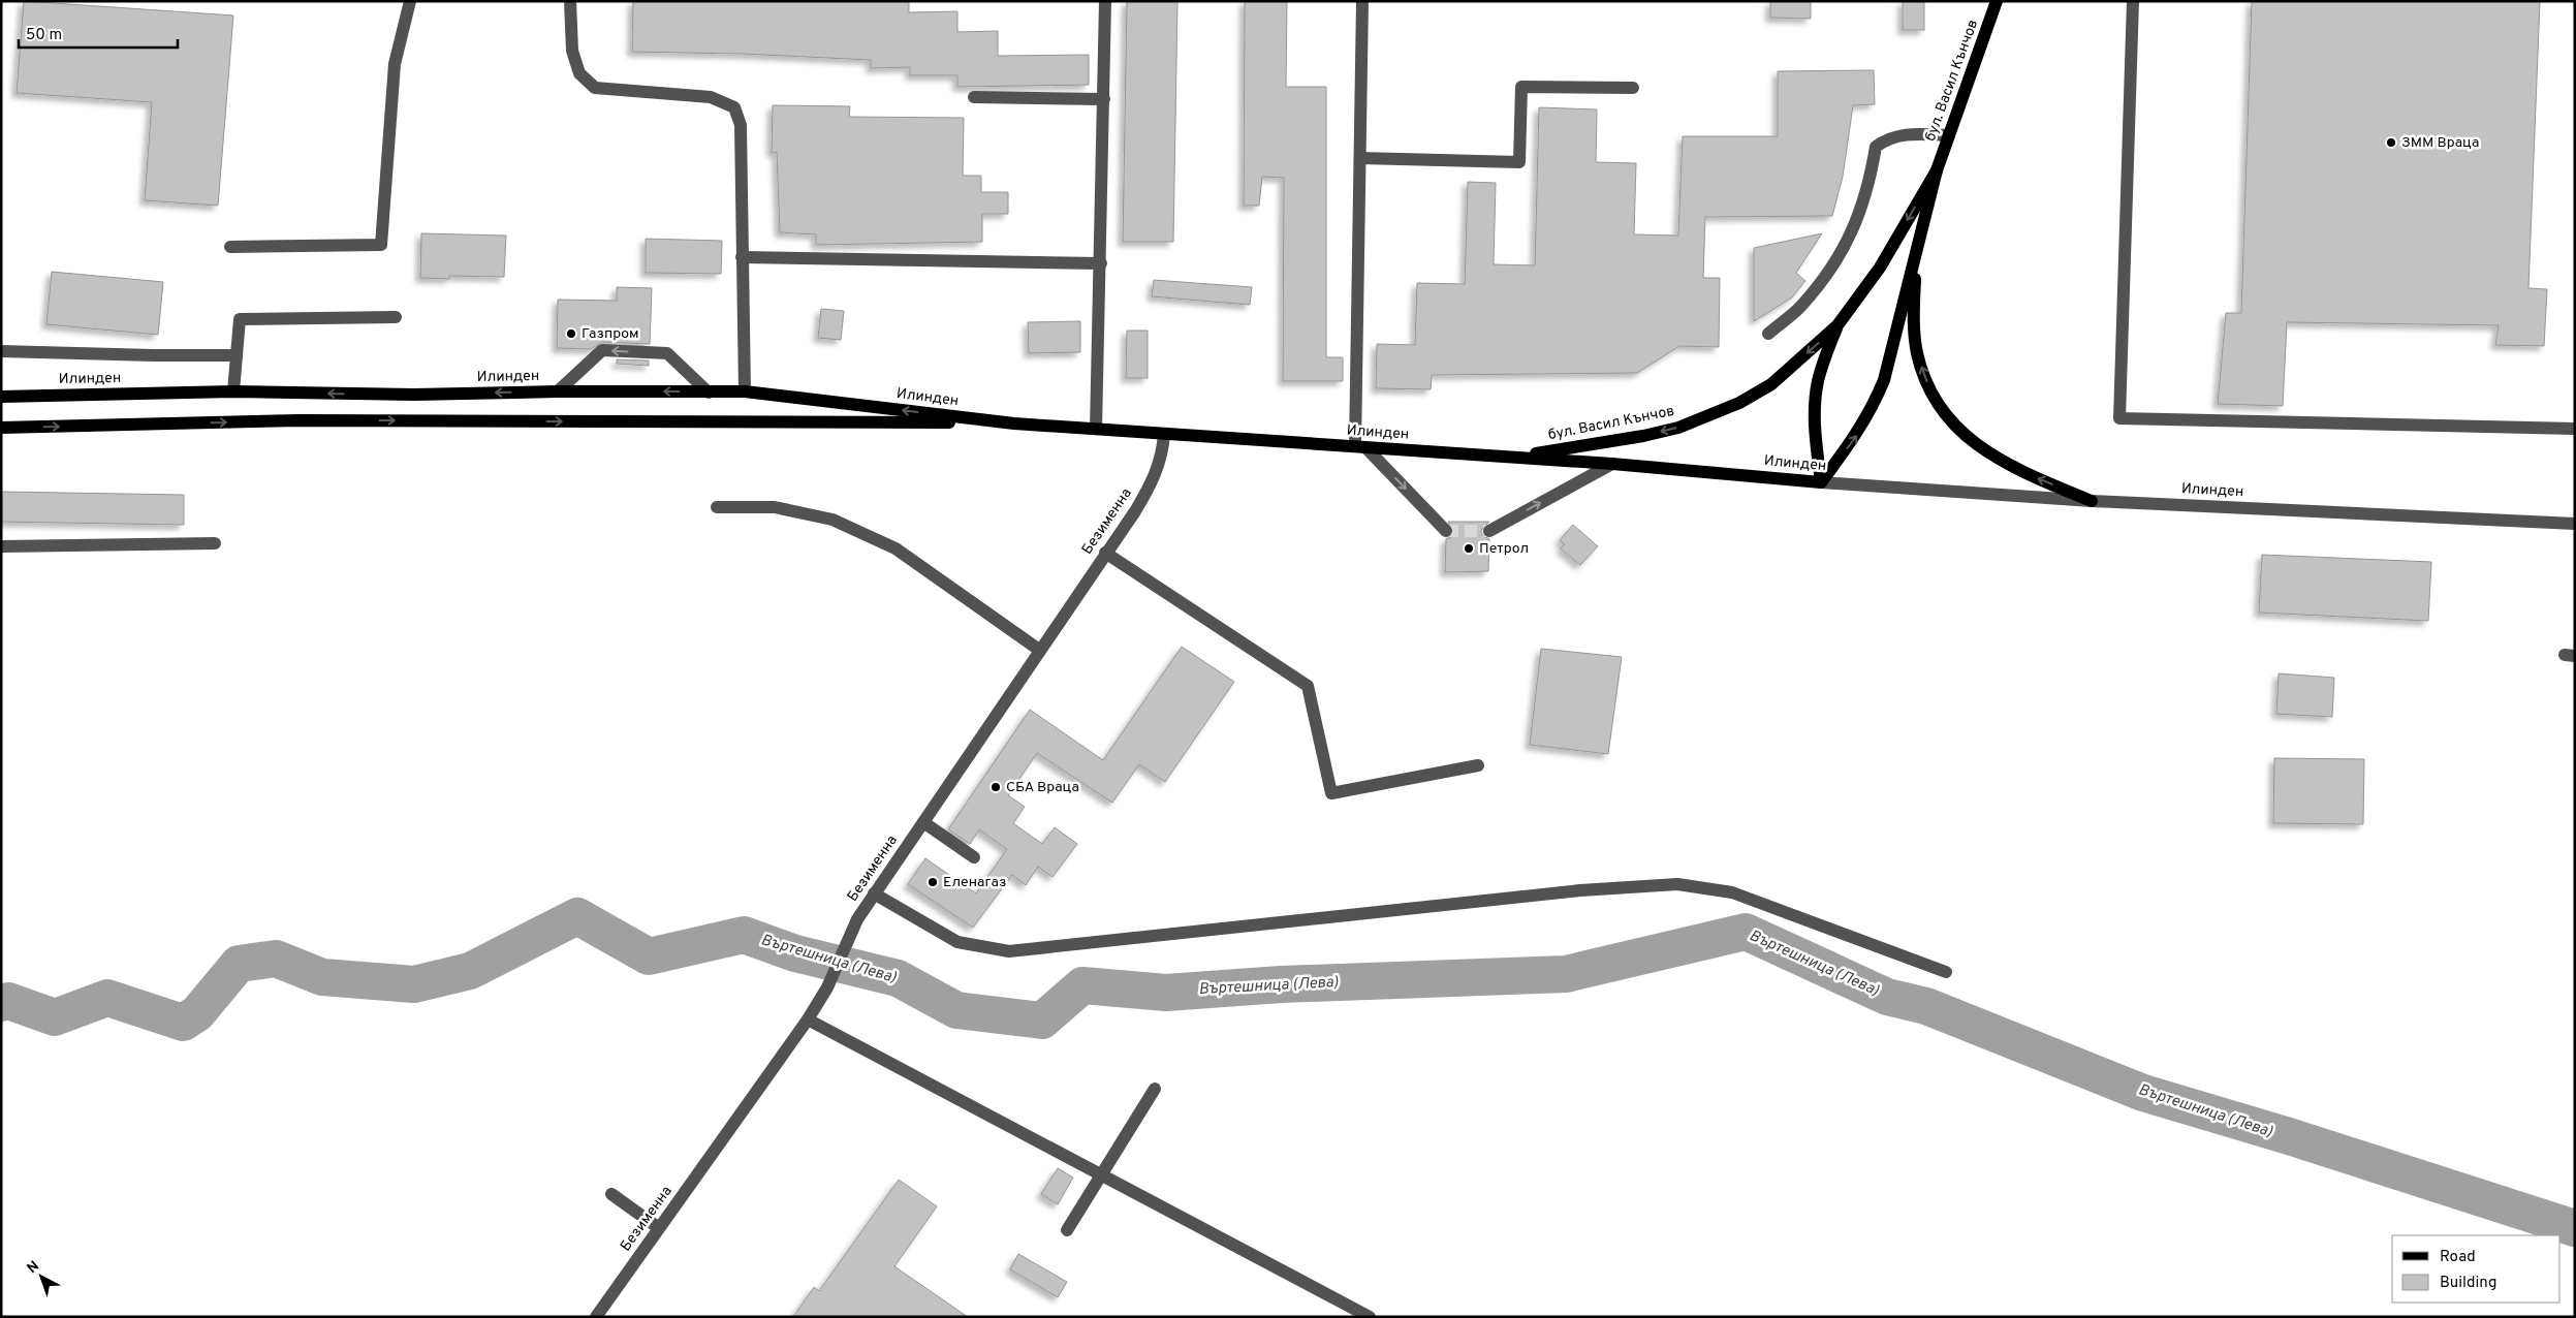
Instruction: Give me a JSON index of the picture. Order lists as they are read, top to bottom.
{
  "streets": {
    "main road": ["бул. Васил Кънчов", "Илинден"],
    "street": ["Безименна"]
  },
  "crossings": [
    ["бул. Васил Кънчов", "Илинден"],
    ["Илинден", "Безименна"]
  ],
  "water": ["Въртешница (Лева)"],
  "places": [
    "ЗММ Враца",
    "Газпром",
    "Петрол",
    "СБА Враца",
    "Еленагаз"
  ],
  "legend": ["Road", "Building"],
  "scale_bar": "50 m",
  "north": "top left"
}
